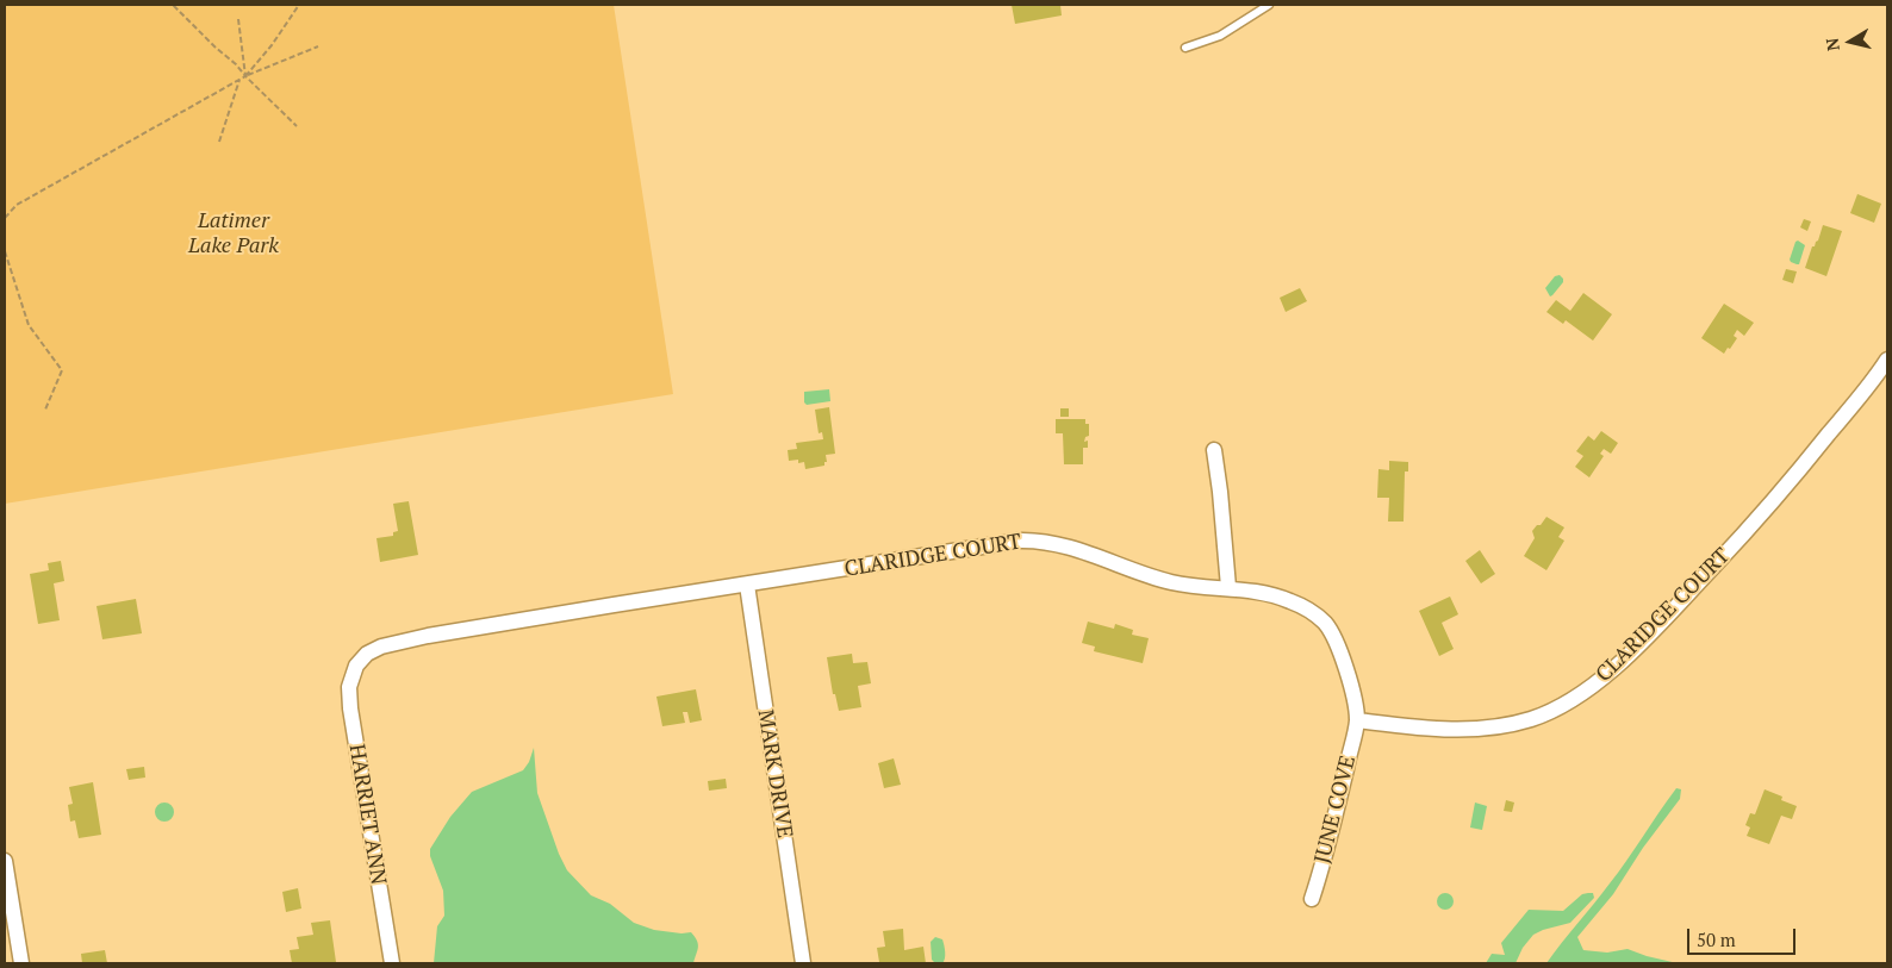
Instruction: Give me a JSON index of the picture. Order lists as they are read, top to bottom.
{
  "streets": {
    "street": [
      "CLARIDGE COURT",
      "MARK DRIVE",
      "JUNE COVE",
      "HARRIET ANN"
    ]
  },
  "crossings": [
    ["CLARIDGE COURT", "MARK DRIVE"],
    ["CLARIDGE COURT", "JUNE COVE"],
    ["CLARIDGE COURT", "HARRIET ANN"]
  ],
  "parks": ["Latimer Lake Park"],
  "scale_bar": "50 m",
  "north": "left"
}
